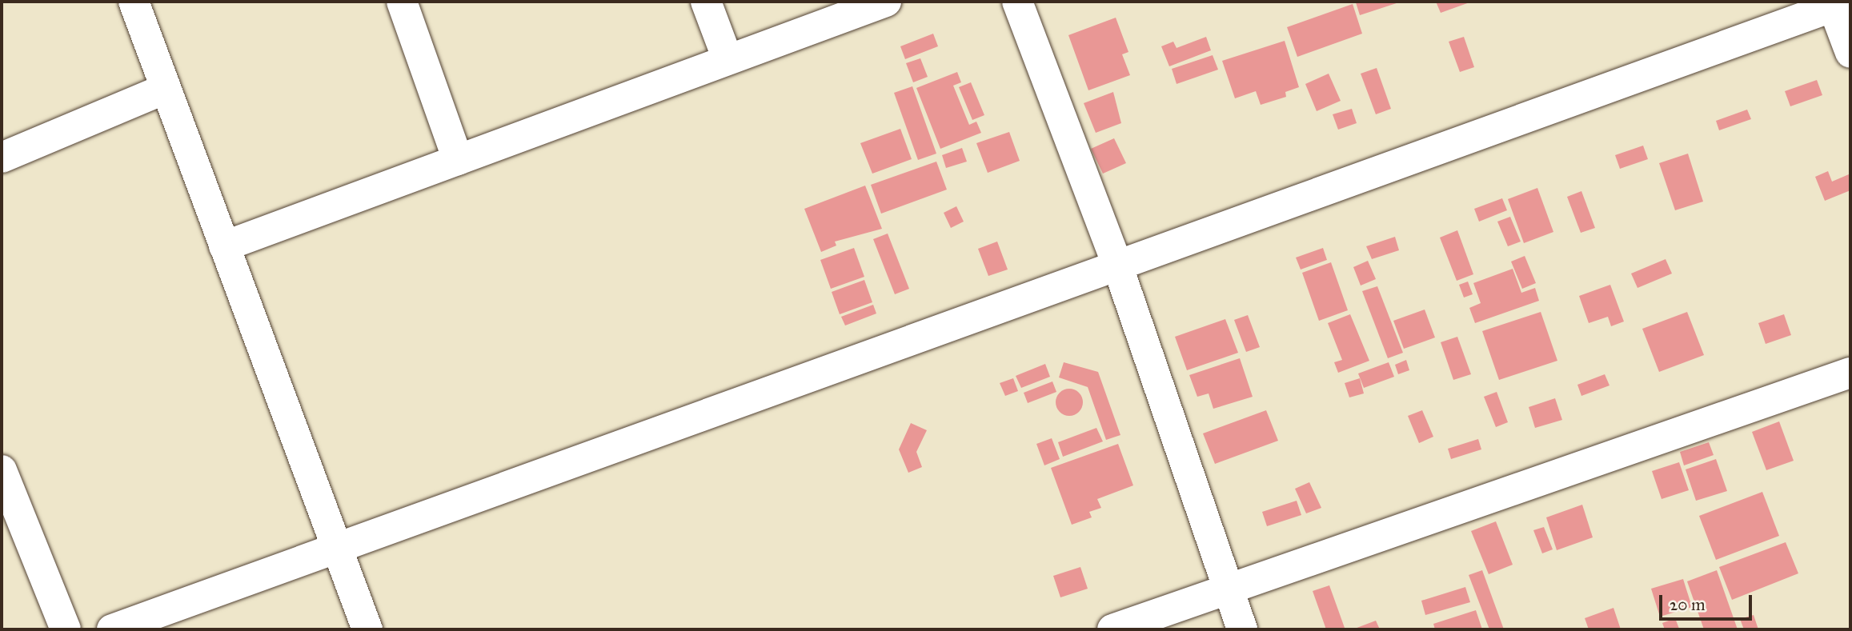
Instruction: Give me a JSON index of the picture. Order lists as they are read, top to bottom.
{
  "scale_bar": "20 m"
}
